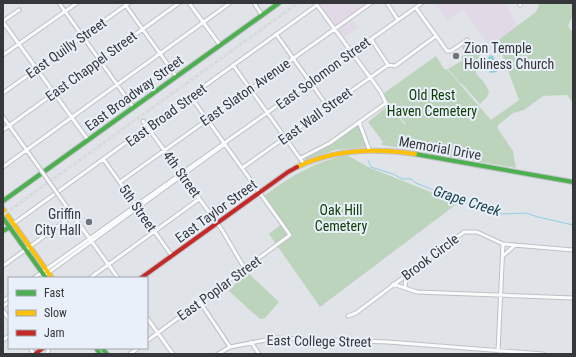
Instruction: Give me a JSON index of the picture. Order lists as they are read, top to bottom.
{
  "streets": {
    "main road": ["East Broadway Street", "Memorial Drive", "East Taylor Street"],
    "street": [
      "East Quilly Street",
      "East Chappel Street",
      "East Solomon Street",
      "East Slaton Avenue",
      "East Broad Street",
      "East Wall Street",
      "4th Street",
      "5th Street",
      "Brook Circle",
      "East Poplar Street",
      "East College Street"
    ]
  },
  "crossings": [
    ["East Solomon Street", "4th Street"],
    ["East Solomon Street", "5th Street"],
    ["East Slaton Avenue", "East Broad Street"],
    ["East Slaton Avenue", "4th Street"],
    ["East Slaton Avenue", "5th Street"],
    ["East Broad Street", "4th Street"],
    ["East Broad Street", "5th Street"],
    ["Memorial Drive", "East Taylor Street"],
    ["4th Street", "East Taylor Street"],
    ["4th Street", "East Poplar Street"],
    ["5th Street", "East Taylor Street"],
    ["East Taylor Street", "East Poplar Street"]
  ],
  "water": ["Grape Creek"],
  "parks": ["Old Rest Haven Cemetery", "Oak Hill Cemetery"],
  "places": ["Zion Temple Holiness Church", "Griffin City Hall"],
  "legend": ["Fast", "Slow", "Jam"]
}
